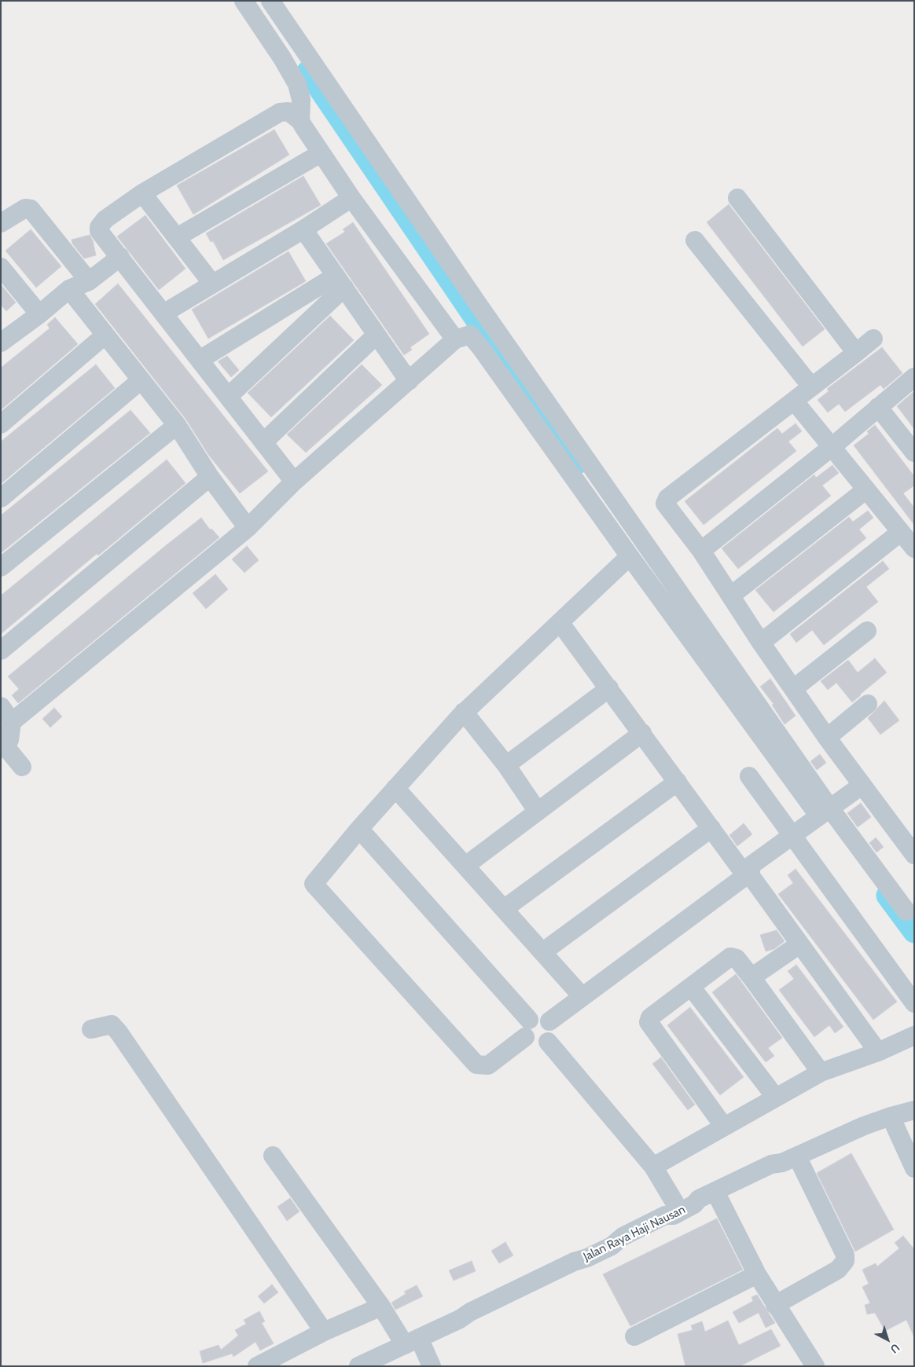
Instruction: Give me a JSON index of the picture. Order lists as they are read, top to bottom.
{
  "streets": {
    "street": ["Jalan Raya Haji Nausan"]
  },
  "north": "bottom right"
}
